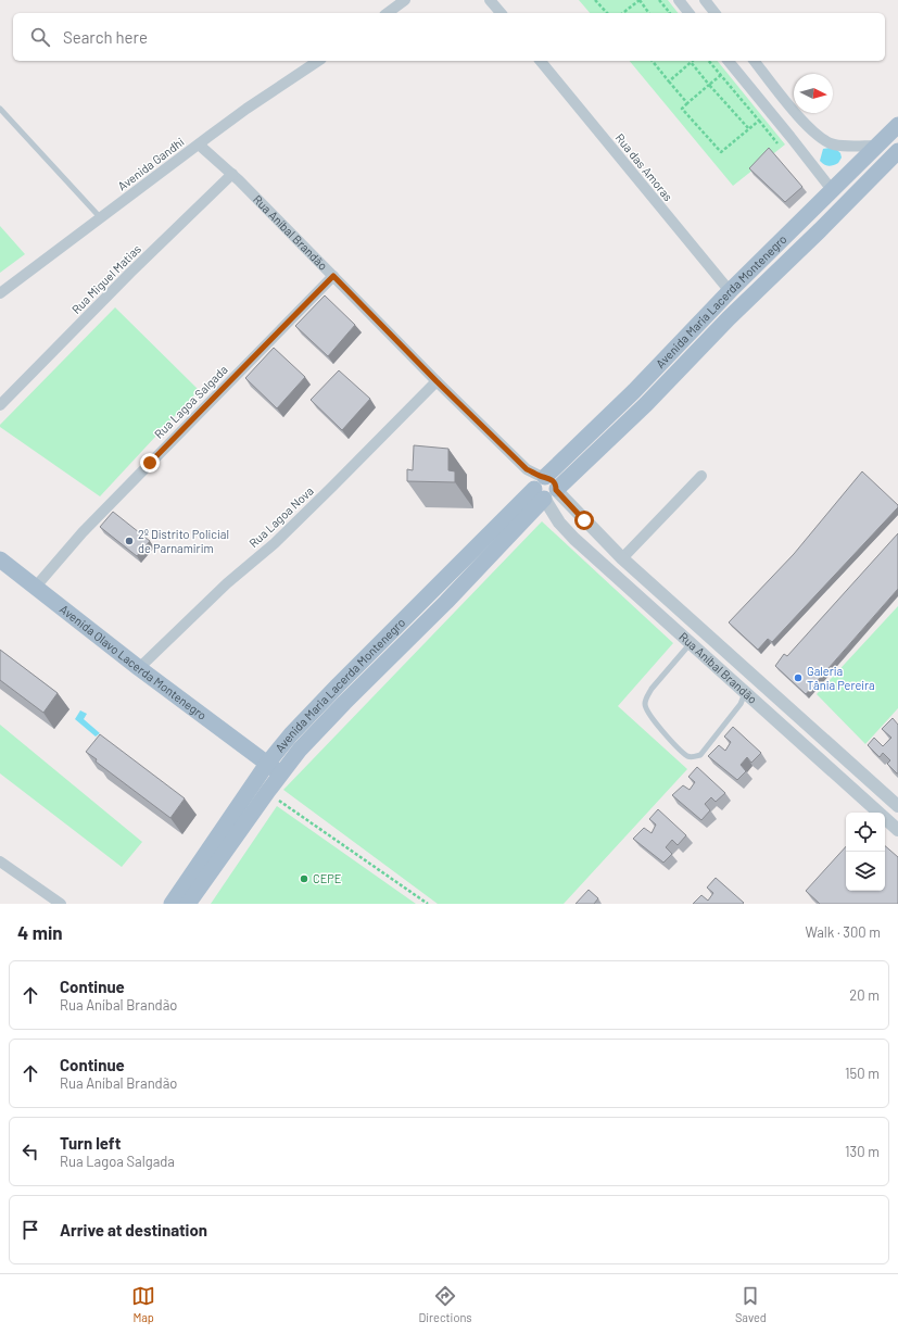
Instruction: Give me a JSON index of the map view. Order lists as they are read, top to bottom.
{
  "streets": {
    "main road": ["Avenida Maria Lacerda Montenegro", "Avenida Olavo Lacerda Montenegro"],
    "street": [
      "Avenida Gandhi",
      "Rua das Amoras",
      "Rua Aníbal Brandão",
      "Rua Miguel Matias",
      "Rua Lagoa Salgada",
      "Rua Lagoa Nova"
    ]
  },
  "crossings": [
    ["Avenida Gandhi", "Rua Aníbal Brandão"],
    ["Rua das Amoras", "Avenida Maria Lacerda Montenegro"],
    ["Rua Aníbal Brandão", "Rua Miguel Matias"],
    ["Rua Aníbal Brandão", "Avenida Maria Lacerda Montenegro"],
    ["Rua Aníbal Brandão", "Rua Lagoa Salgada"],
    ["Rua Aníbal Brandão", "Rua Lagoa Nova"],
    ["Avenida Maria Lacerda Montenegro", "Avenida Olavo Lacerda Montenegro"],
    ["Rua Lagoa Salgada", "Avenida Olavo Lacerda Montenegro"],
    ["Rua Lagoa Nova", "Avenida Olavo Lacerda Montenegro"]
  ],
  "places": ["2º Distrito Policial de Parnamirim", "Galeria Tânia Pereira", "CEPE"],
  "north": "right",
  "page": {
    "search": "Search here",
    "heading": ["4 min", "Walk · 300 m"],
    "list": [
      ["Continue", "Rua Aníbal Brandão", "20 m"],
      ["Continue", "Rua Aníbal Brandão", "150 m"],
      ["Turn left", "Rua Lagoa Salgada", "130 m"],
      "Arrive at destination"
    ],
    "nav": ["Map", "Directions", "Saved"]
  }
}
